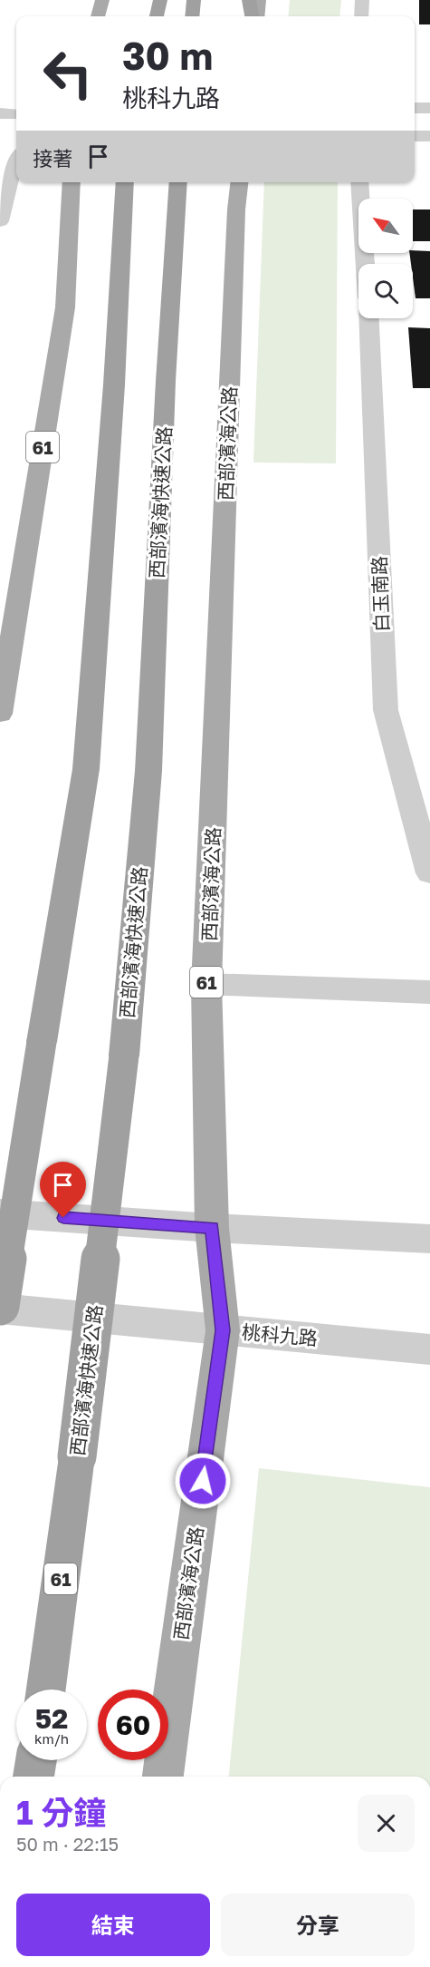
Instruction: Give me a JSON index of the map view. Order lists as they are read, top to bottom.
{
  "streets": {
    "highway": ["61", "西部濱海快速公路"],
    "main road": ["西部濱海公路"],
    "street": ["白玉南路", "桃科九路"]
  },
  "crossings": [
    ["西部濱海公路", "桃科九路"]
  ],
  "north": "top left",
  "page": {
    "turn": ["30 m", "桃科九路"],
    "then": "接著",
    "speed": "52 km/h",
    "limit": "60",
    "heading": ["1 分鐘", "50 m · 22:15"],
    "buttons": ["結束", "分享"]
  }
}
